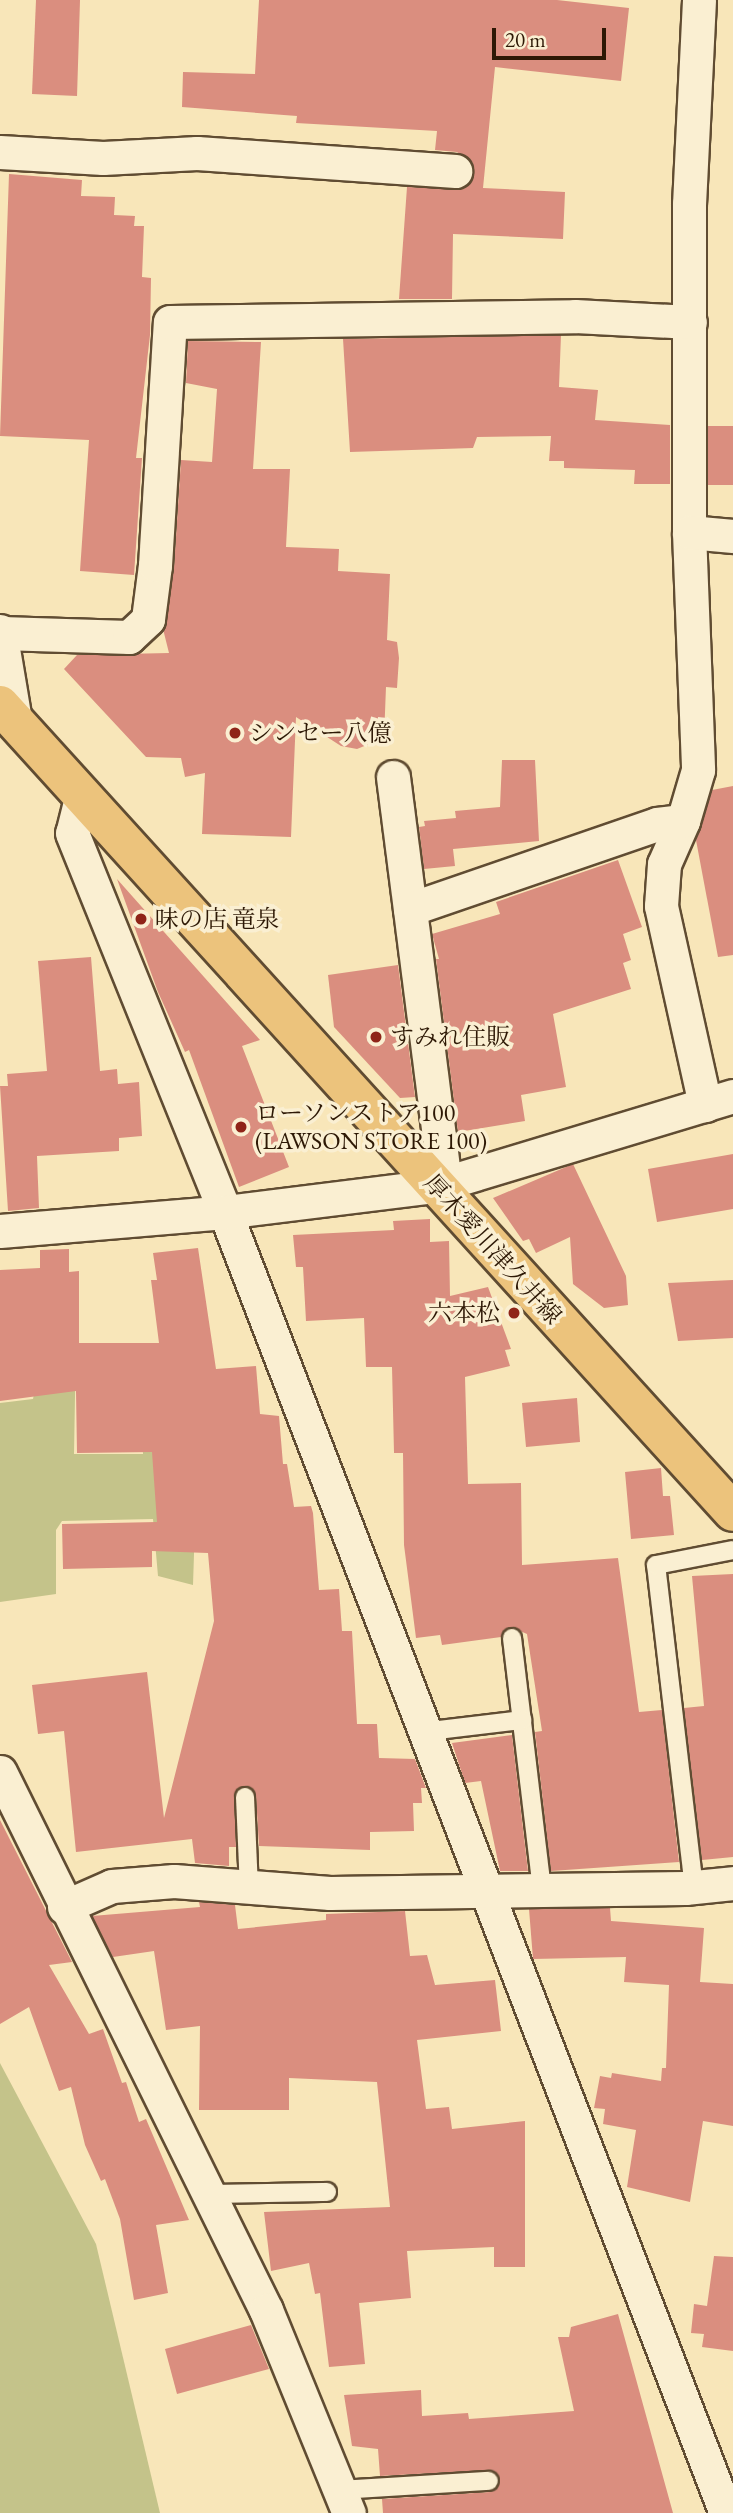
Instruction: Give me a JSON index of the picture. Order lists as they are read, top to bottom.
{
  "streets": {
    "main road": ["厚木愛川津久井線"]
  },
  "places": [
    "シンセー八億",
    "味の店 竜泉",
    "すみれ住販",
    "ローソンストア100 (LAWSON STORE 100)",
    "六本松"
  ],
  "scale_bar": "20 m"
}
